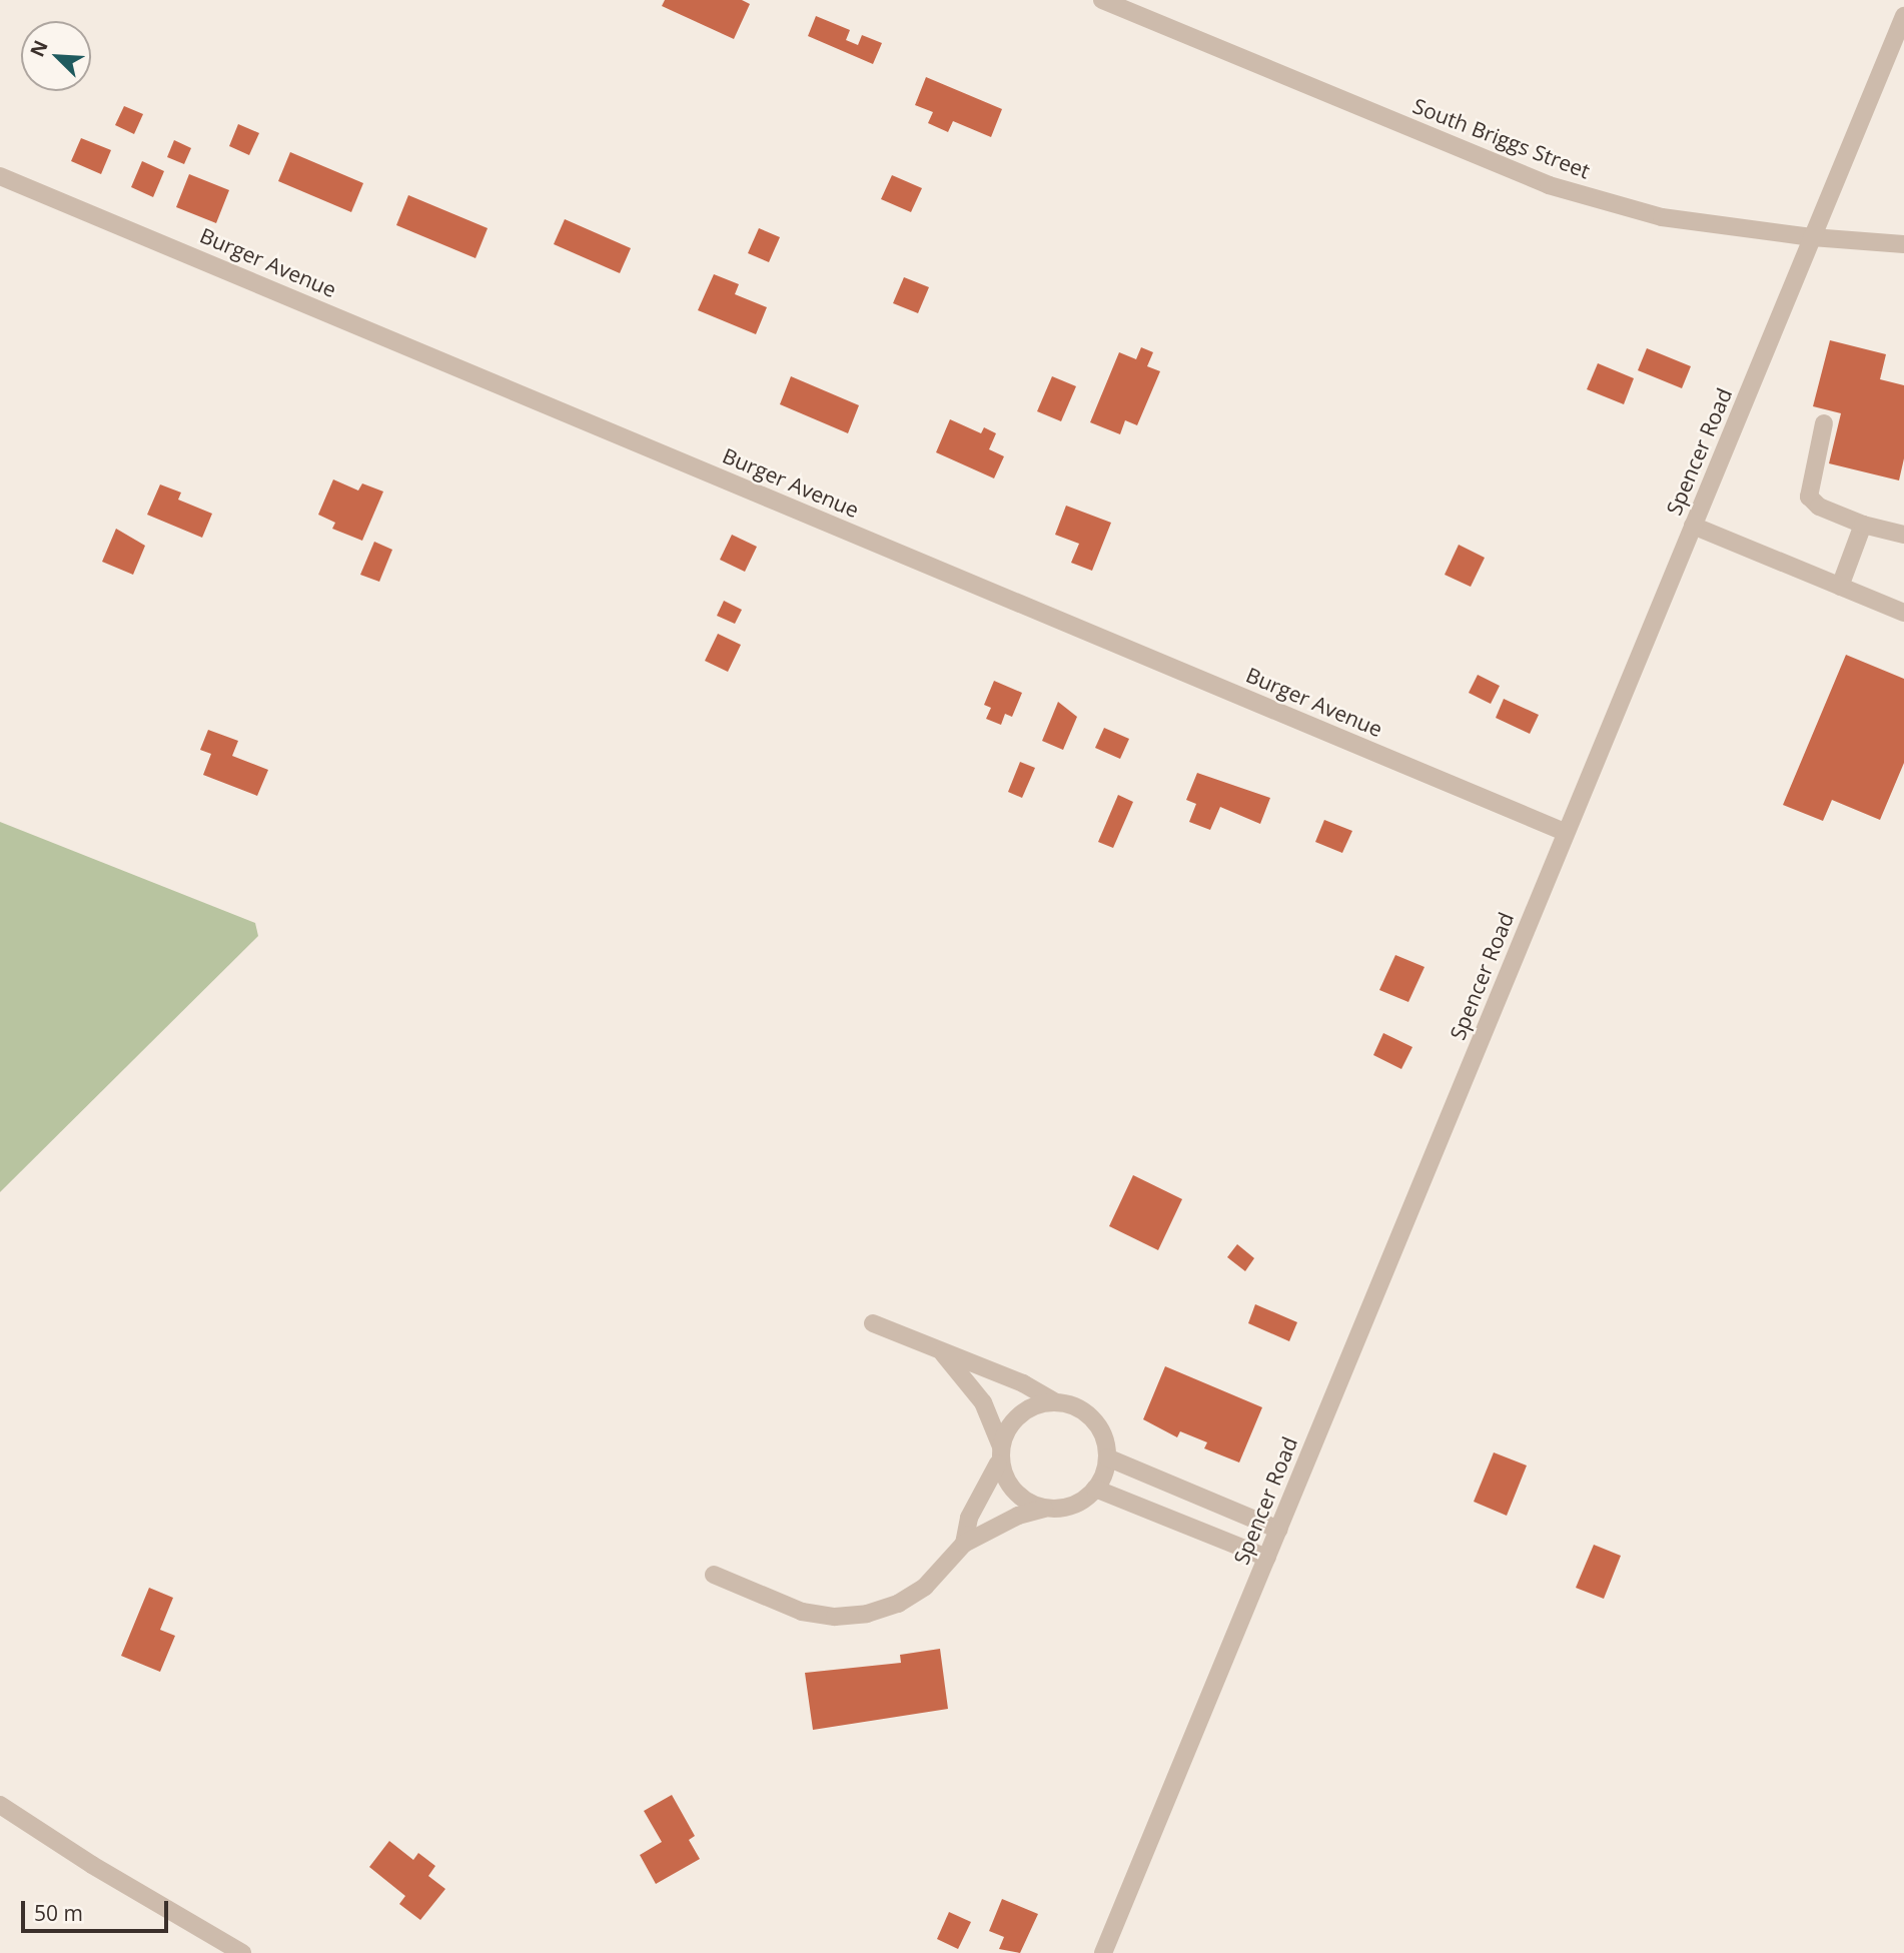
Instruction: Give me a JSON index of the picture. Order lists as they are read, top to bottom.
{
  "streets": {
    "street": ["South Briggs Street", "Burger Avenue", "Spencer Road"]
  },
  "crossings": [
    ["South Briggs Street", "Spencer Road"],
    ["Burger Avenue", "Spencer Road"]
  ],
  "scale_bar": "50 m",
  "north": "top left"
}
